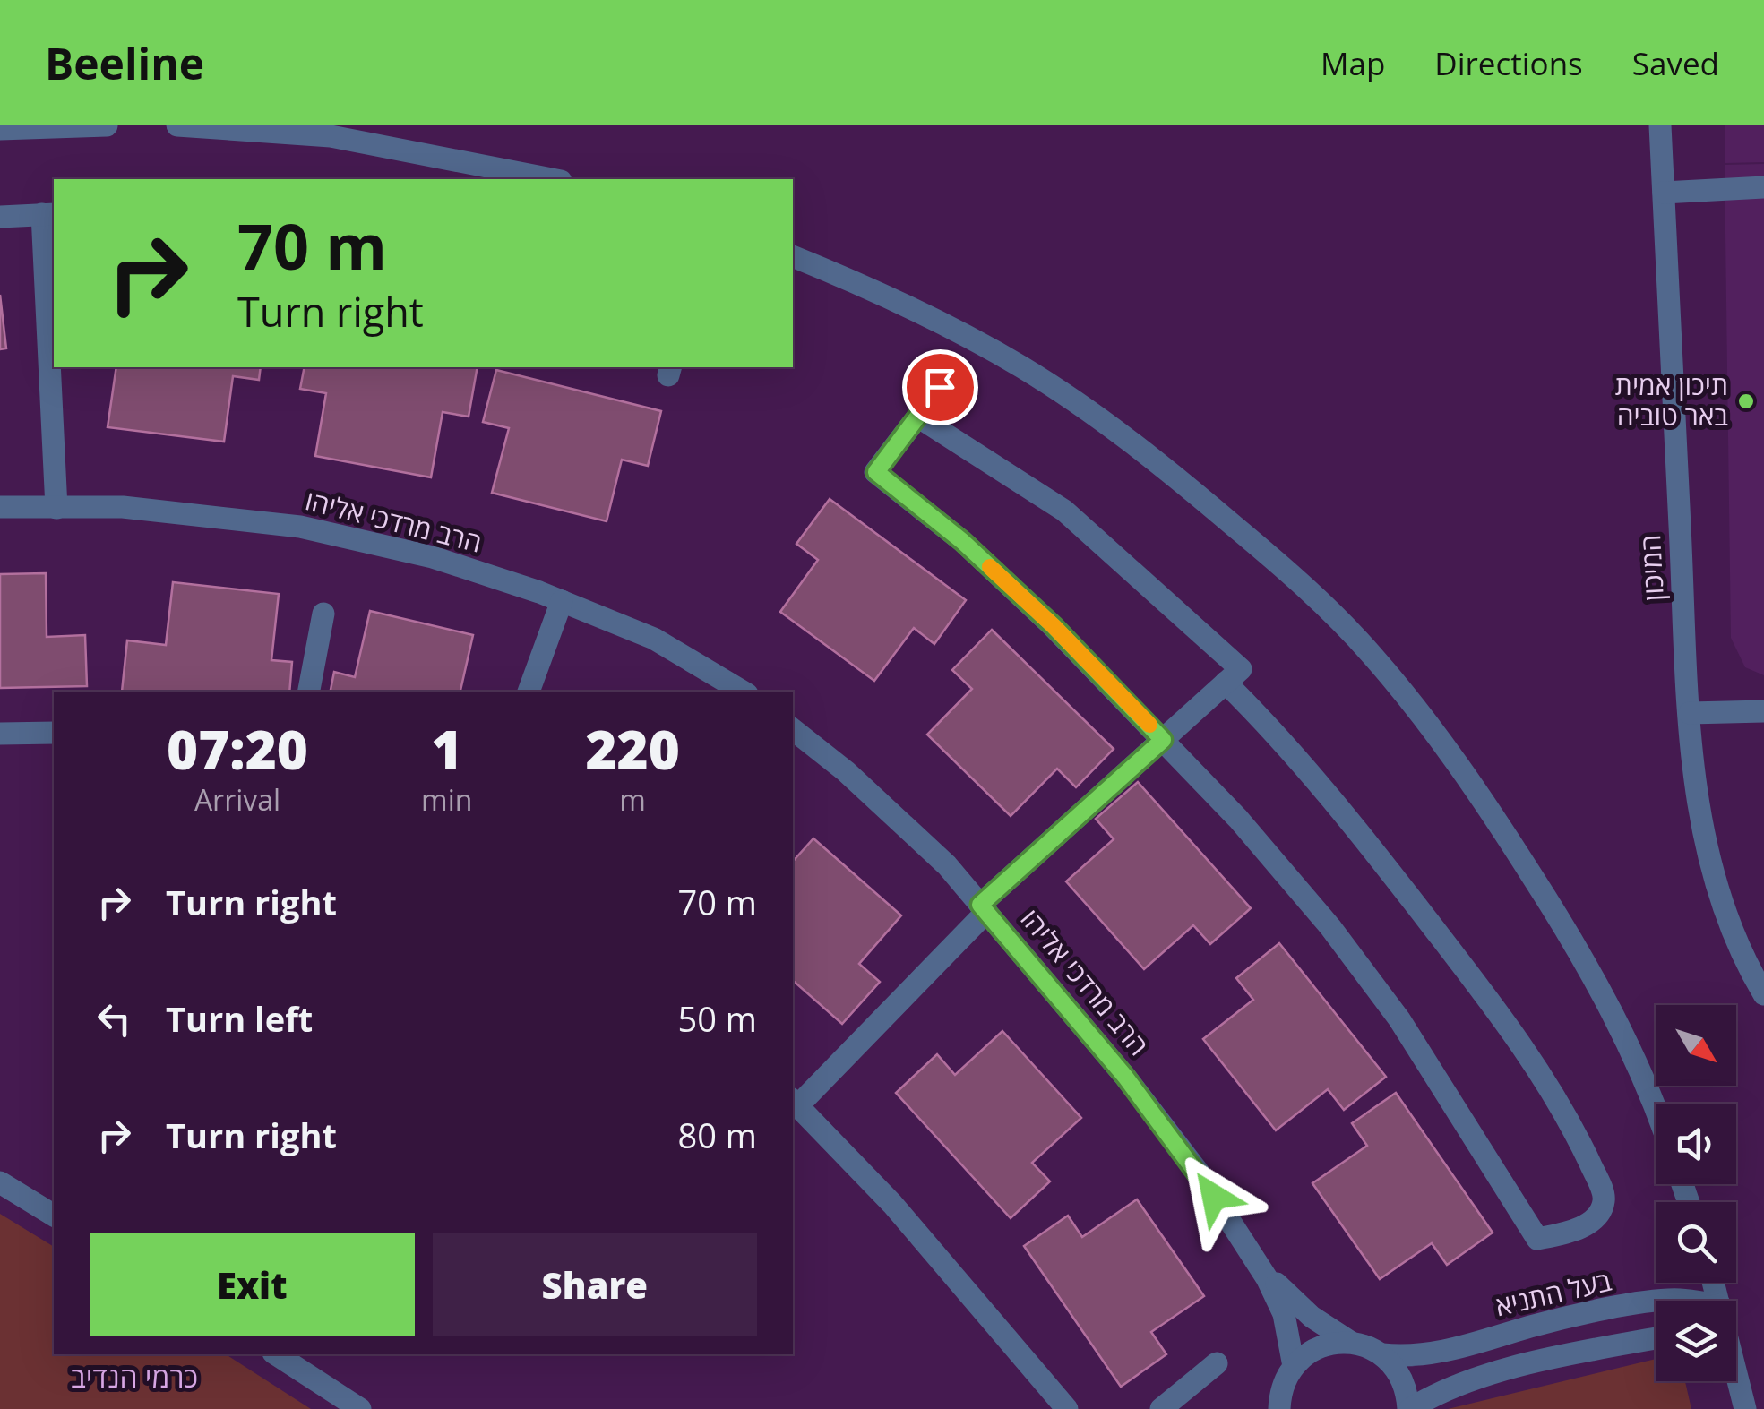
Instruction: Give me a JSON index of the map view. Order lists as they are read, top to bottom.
{
  "streets": {
    "street": ["הרב מרדכי אליהו", "המיכון", "בעל התניא"]
  },
  "crossings": [
    ["הרב מרדכי אליהו", "בעל התניא"]
  ],
  "districts": ["כרמי הנדיב"],
  "places": ["תיכון אמית באר טוביה"],
  "north": "bottom right",
  "page": {
    "header": "Beeline",
    "nav": ["Map", "Directions", "Saved"],
    "turn": ["70 m", "Turn right"],
    "eta": [
      "07:20",
      "Arrival",
      "1",
      "min",
      "220",
      "m"
    ],
    "list": [
      {
        "name": "Turn right",
        "value": "70 m"
      },
      {
        "name": "Turn left",
        "value": "50 m"
      },
      {
        "name": "Turn right",
        "value": "80 m"
      }
    ],
    "buttons": ["Exit", "Share"]
  }
}
